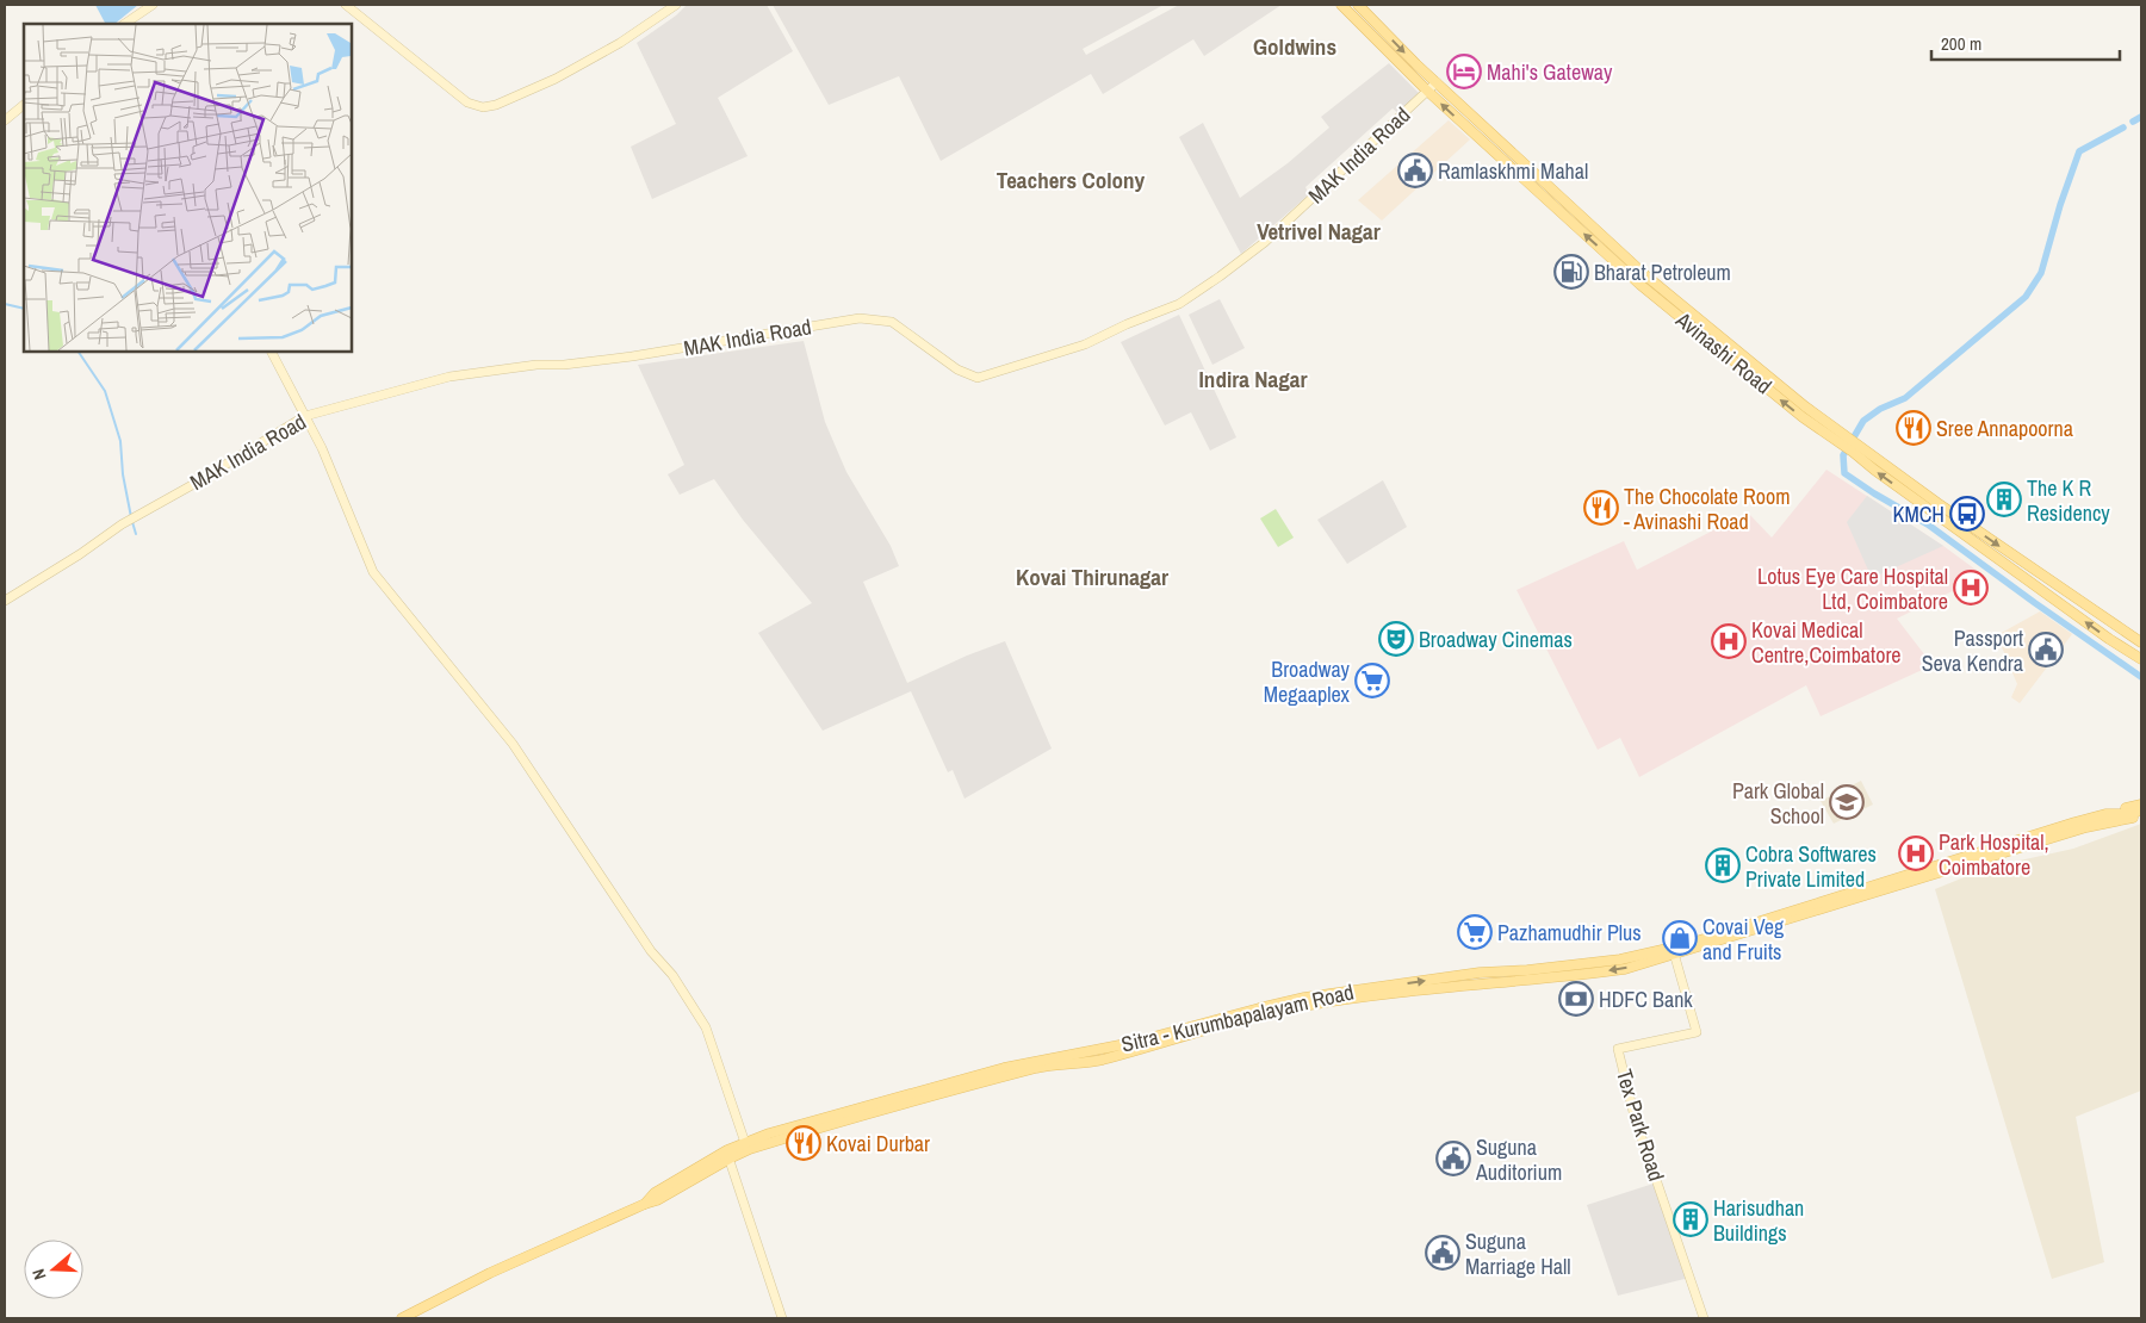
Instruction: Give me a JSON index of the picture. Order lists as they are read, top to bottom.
{
  "streets": {
    "main road": ["Avinashi Road", "Sitra - Kurumbapalayam Road"],
    "street": ["MAK India Road", "Tex Park Road"]
  },
  "crossings": [
    ["MAK India Road", "Avinashi Road"],
    ["Sitra - Kurumbapalayam Road", "Tex Park Road"]
  ],
  "districts": [
    "Goldwins",
    "Teachers Colony",
    "Vetrivel Nagar",
    "Indira Nagar",
    "Kovai Thirunagar"
  ],
  "places": {
    "hotel": ["Mahi's Gateway"],
    "public building": [
      "Ramlaskhmi Mahal",
      "Passport Seva Kendra",
      "Suguna Auditorium",
      "Suguna Marriage Hall"
    ],
    "fuel station": ["Bharat Petroleum"],
    "restaurant": ["Sree Annapoorna", "The Chocolate Room - Avinashi Road", "Kovai Durbar"],
    "building": ["The K R Residency", "Cobra Softwares Private Limited", "Harisudhan Buildings"],
    "bus stop": ["KMCH"],
    "hospital": ["Lotus Eye Care Hospital Ltd, Coimbatore", "Kovai Medical Centre,Coimbatore", "Park Hospital, Coimbatore"],
    "theatre": ["Broadway Cinemas"],
    "supermarket": ["Broadway Megaaplex", "Pazhamudhir Plus"],
    "school or university": ["Park Global School"],
    "shop": ["Covai Veg and Fruits"],
    "bank": ["HDFC Bank"]
  },
  "scale_bar": "200 m",
  "north": "left"
}
